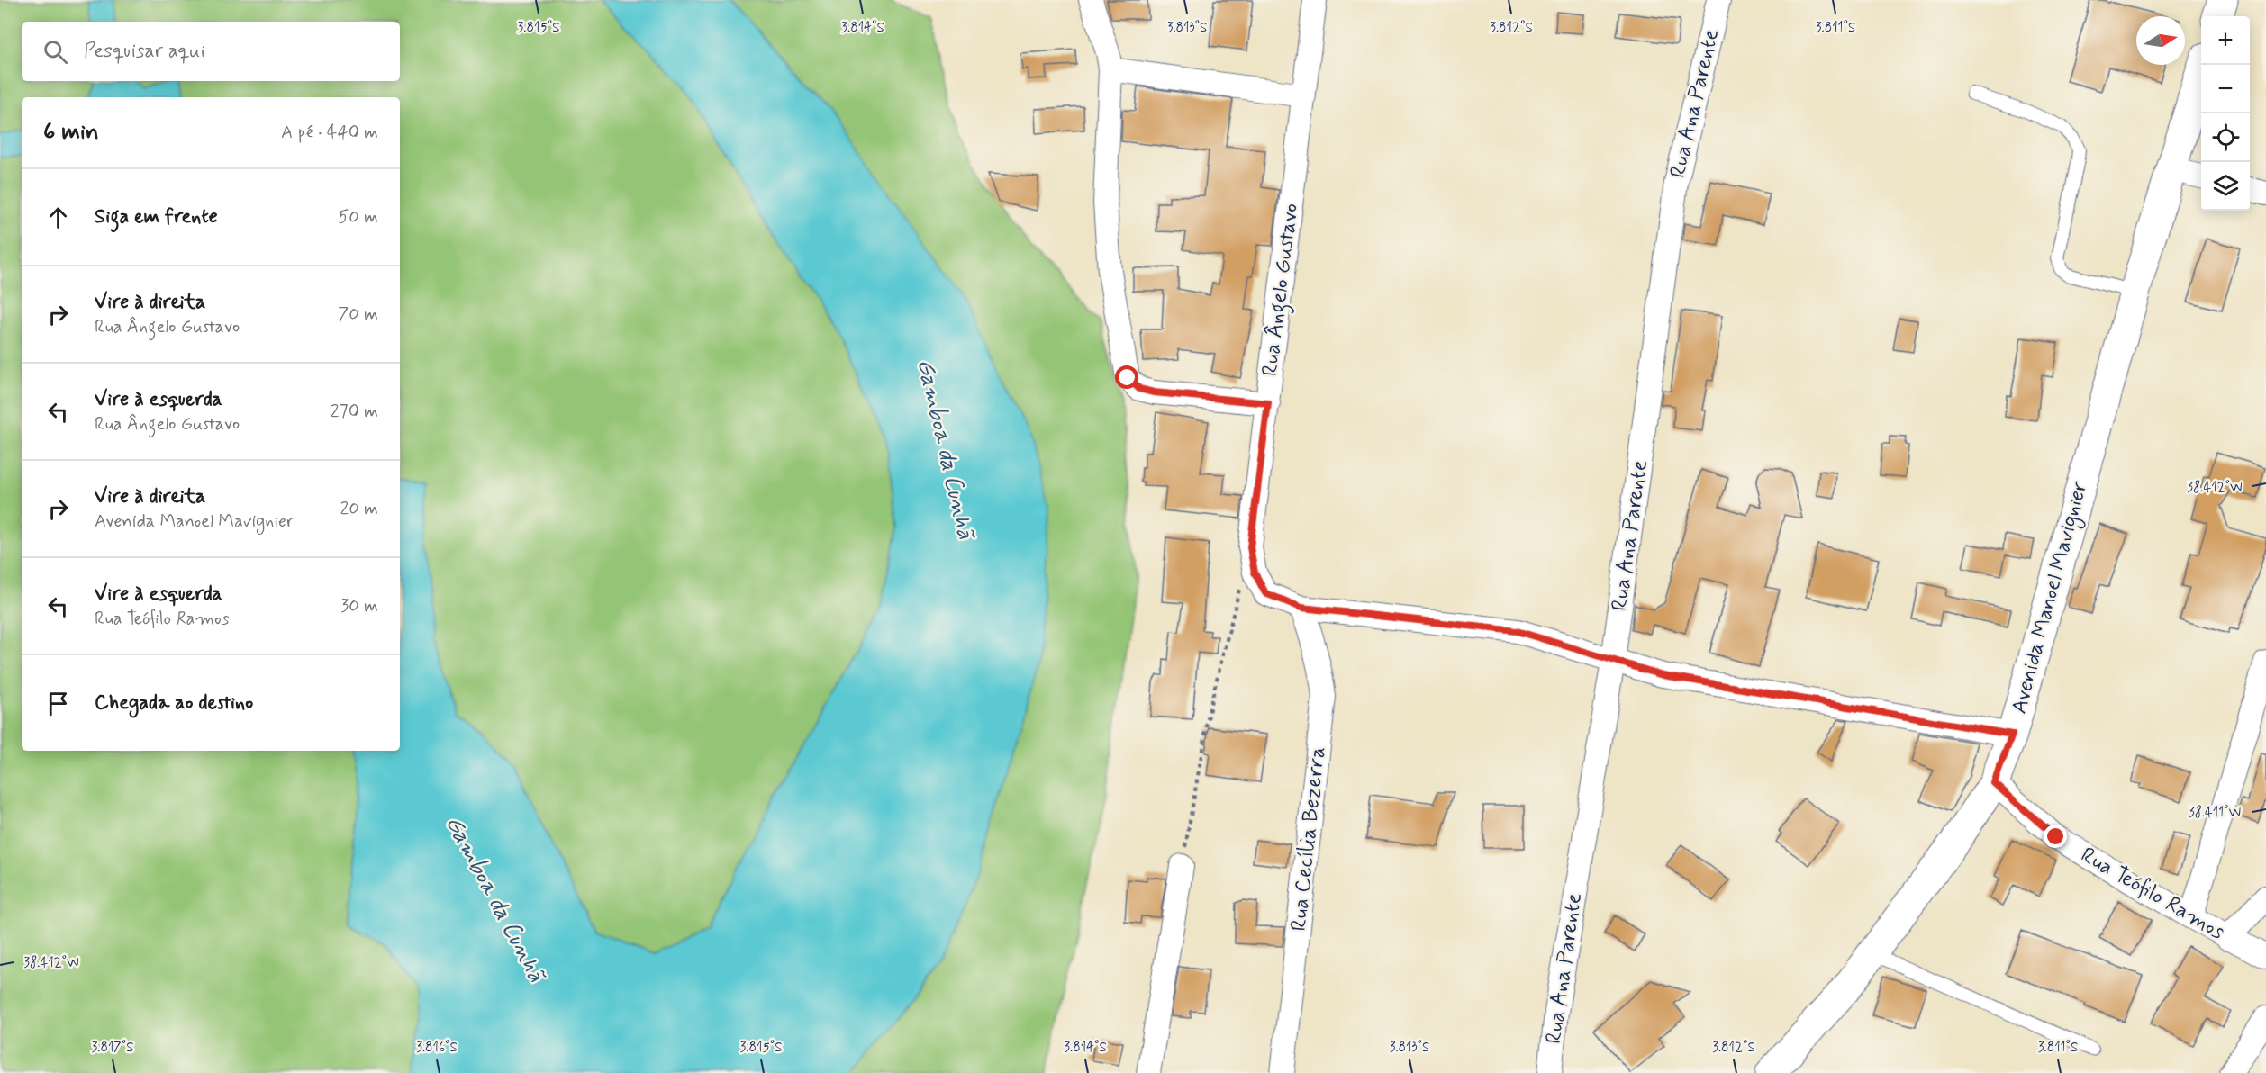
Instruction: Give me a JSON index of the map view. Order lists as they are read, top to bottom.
{
  "streets": {
    "street": [
      "Rua Ana Parente",
      "Rua Ângelo Gustavo",
      "Avenida Manoel Mavignier",
      "Rua Cecília Bezerra",
      "Rua Teófilo Ramos"
    ]
  },
  "crossings": [
    ["Rua Ana Parente", "Rua Ângelo Gustavo"],
    ["Rua Ângelo Gustavo", "Avenida Manoel Mavignier"],
    ["Rua Ângelo Gustavo", "Rua Cecília Bezerra"],
    ["Avenida Manoel Mavignier", "Rua Teófilo Ramos"]
  ],
  "water": ["Gamboa da Cunhã"],
  "north": "right",
  "page": {
    "map_buttons": ["+", "−"],
    "search": "Pesquisar aqui",
    "heading": ["6 min", "A pé · 440 m"],
    "list": [
      ["Siga em frente", "50 m"],
      ["Vire à direita", "Rua Ângelo Gustavo", "70 m"],
      ["Vire à esquerda", "Rua Ângelo Gustavo", "270 m"],
      ["Vire à direita", "Avenida Manoel Mavignier", "20 m"],
      ["Vire à esquerda", "Rua Teófilo Ramos", "30 m"],
      "Chegada ao destino"
    ]
  },
  "coordinates": [
    "3.815°S",
    "3.814°S",
    "3.813°S",
    "3.812°S",
    "3.811°S",
    "38.412°W",
    "38.411°W",
    "3.817°S",
    "3.816°S"
  ]
}
